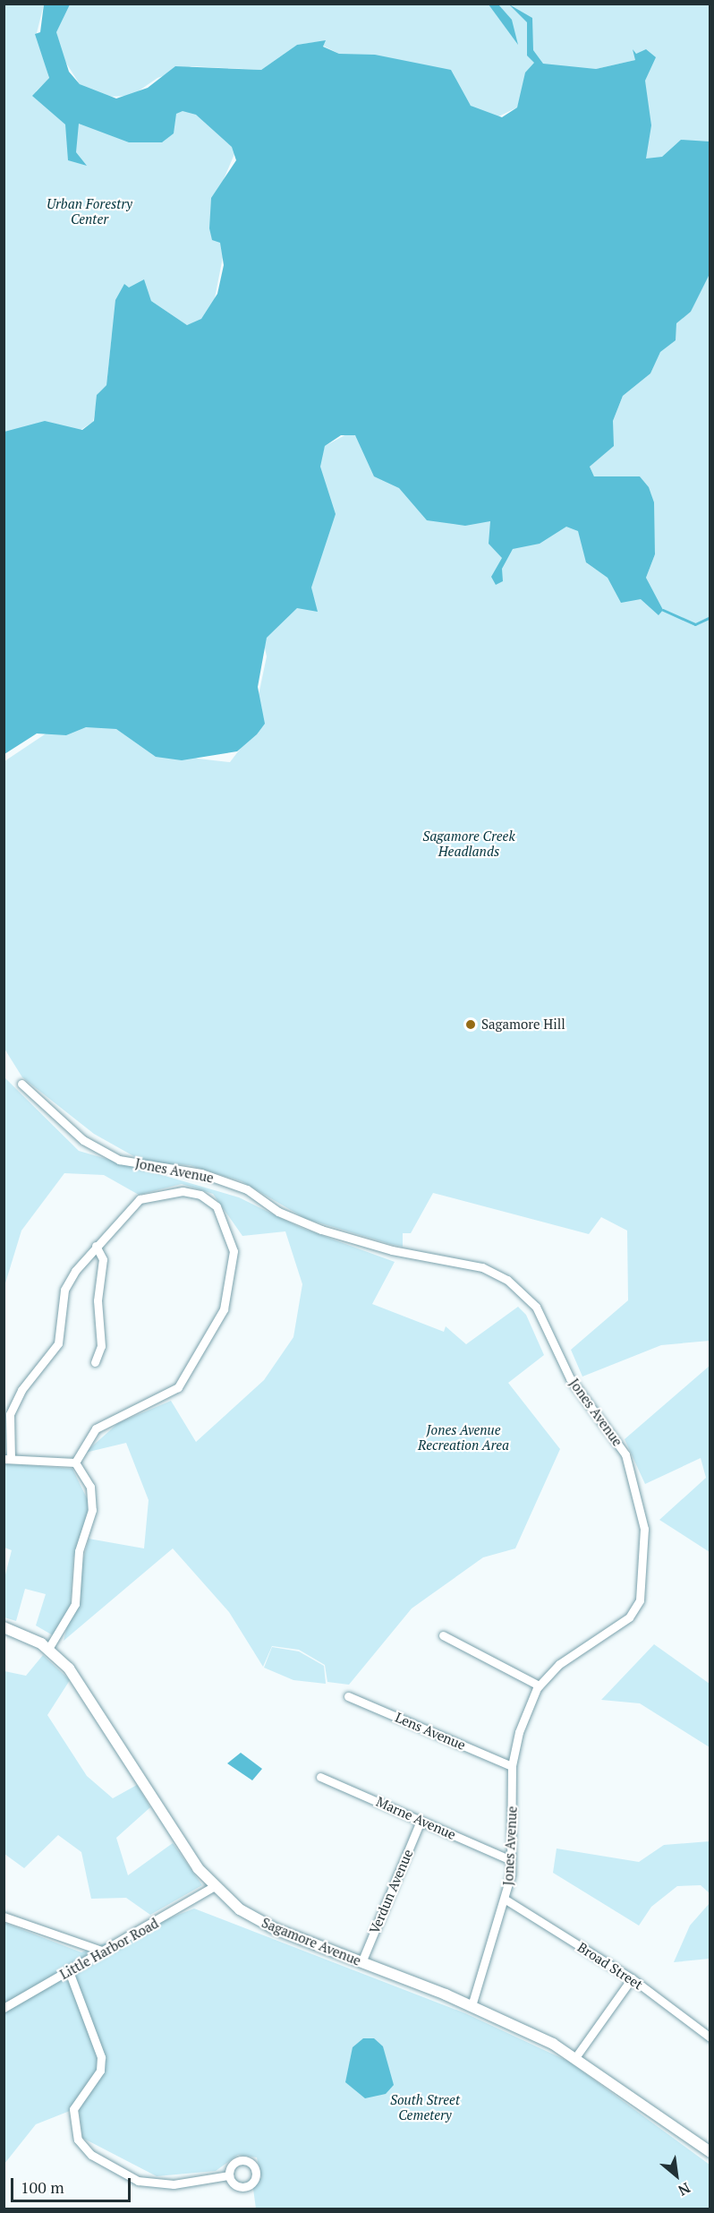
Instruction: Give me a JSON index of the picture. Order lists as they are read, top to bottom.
{
  "streets": {
    "main road": ["Sagamore Avenue"],
    "street": [
      "Jones Avenue",
      "Lens Avenue",
      "Marne Avenue",
      "Verdun Avenue",
      "Little Harbor Road",
      "Broad Street"
    ]
  },
  "crossings": [
    ["Jones Avenue", "Lens Avenue"],
    ["Jones Avenue", "Marne Avenue"],
    ["Jones Avenue", "Sagamore Avenue"],
    ["Jones Avenue", "Broad Street"],
    ["Marne Avenue", "Verdun Avenue"],
    ["Verdun Avenue", "Sagamore Avenue"],
    ["Sagamore Avenue", "Little Harbor Road"]
  ],
  "parks": [
    "Urban Forestry Center",
    "Sagamore Creek Headlands",
    "Jones Avenue Recreation Area",
    "South Street Cemetery"
  ],
  "places": ["Sagamore Hill"],
  "scale_bar": "100 m",
  "north": "bottom right"
}
